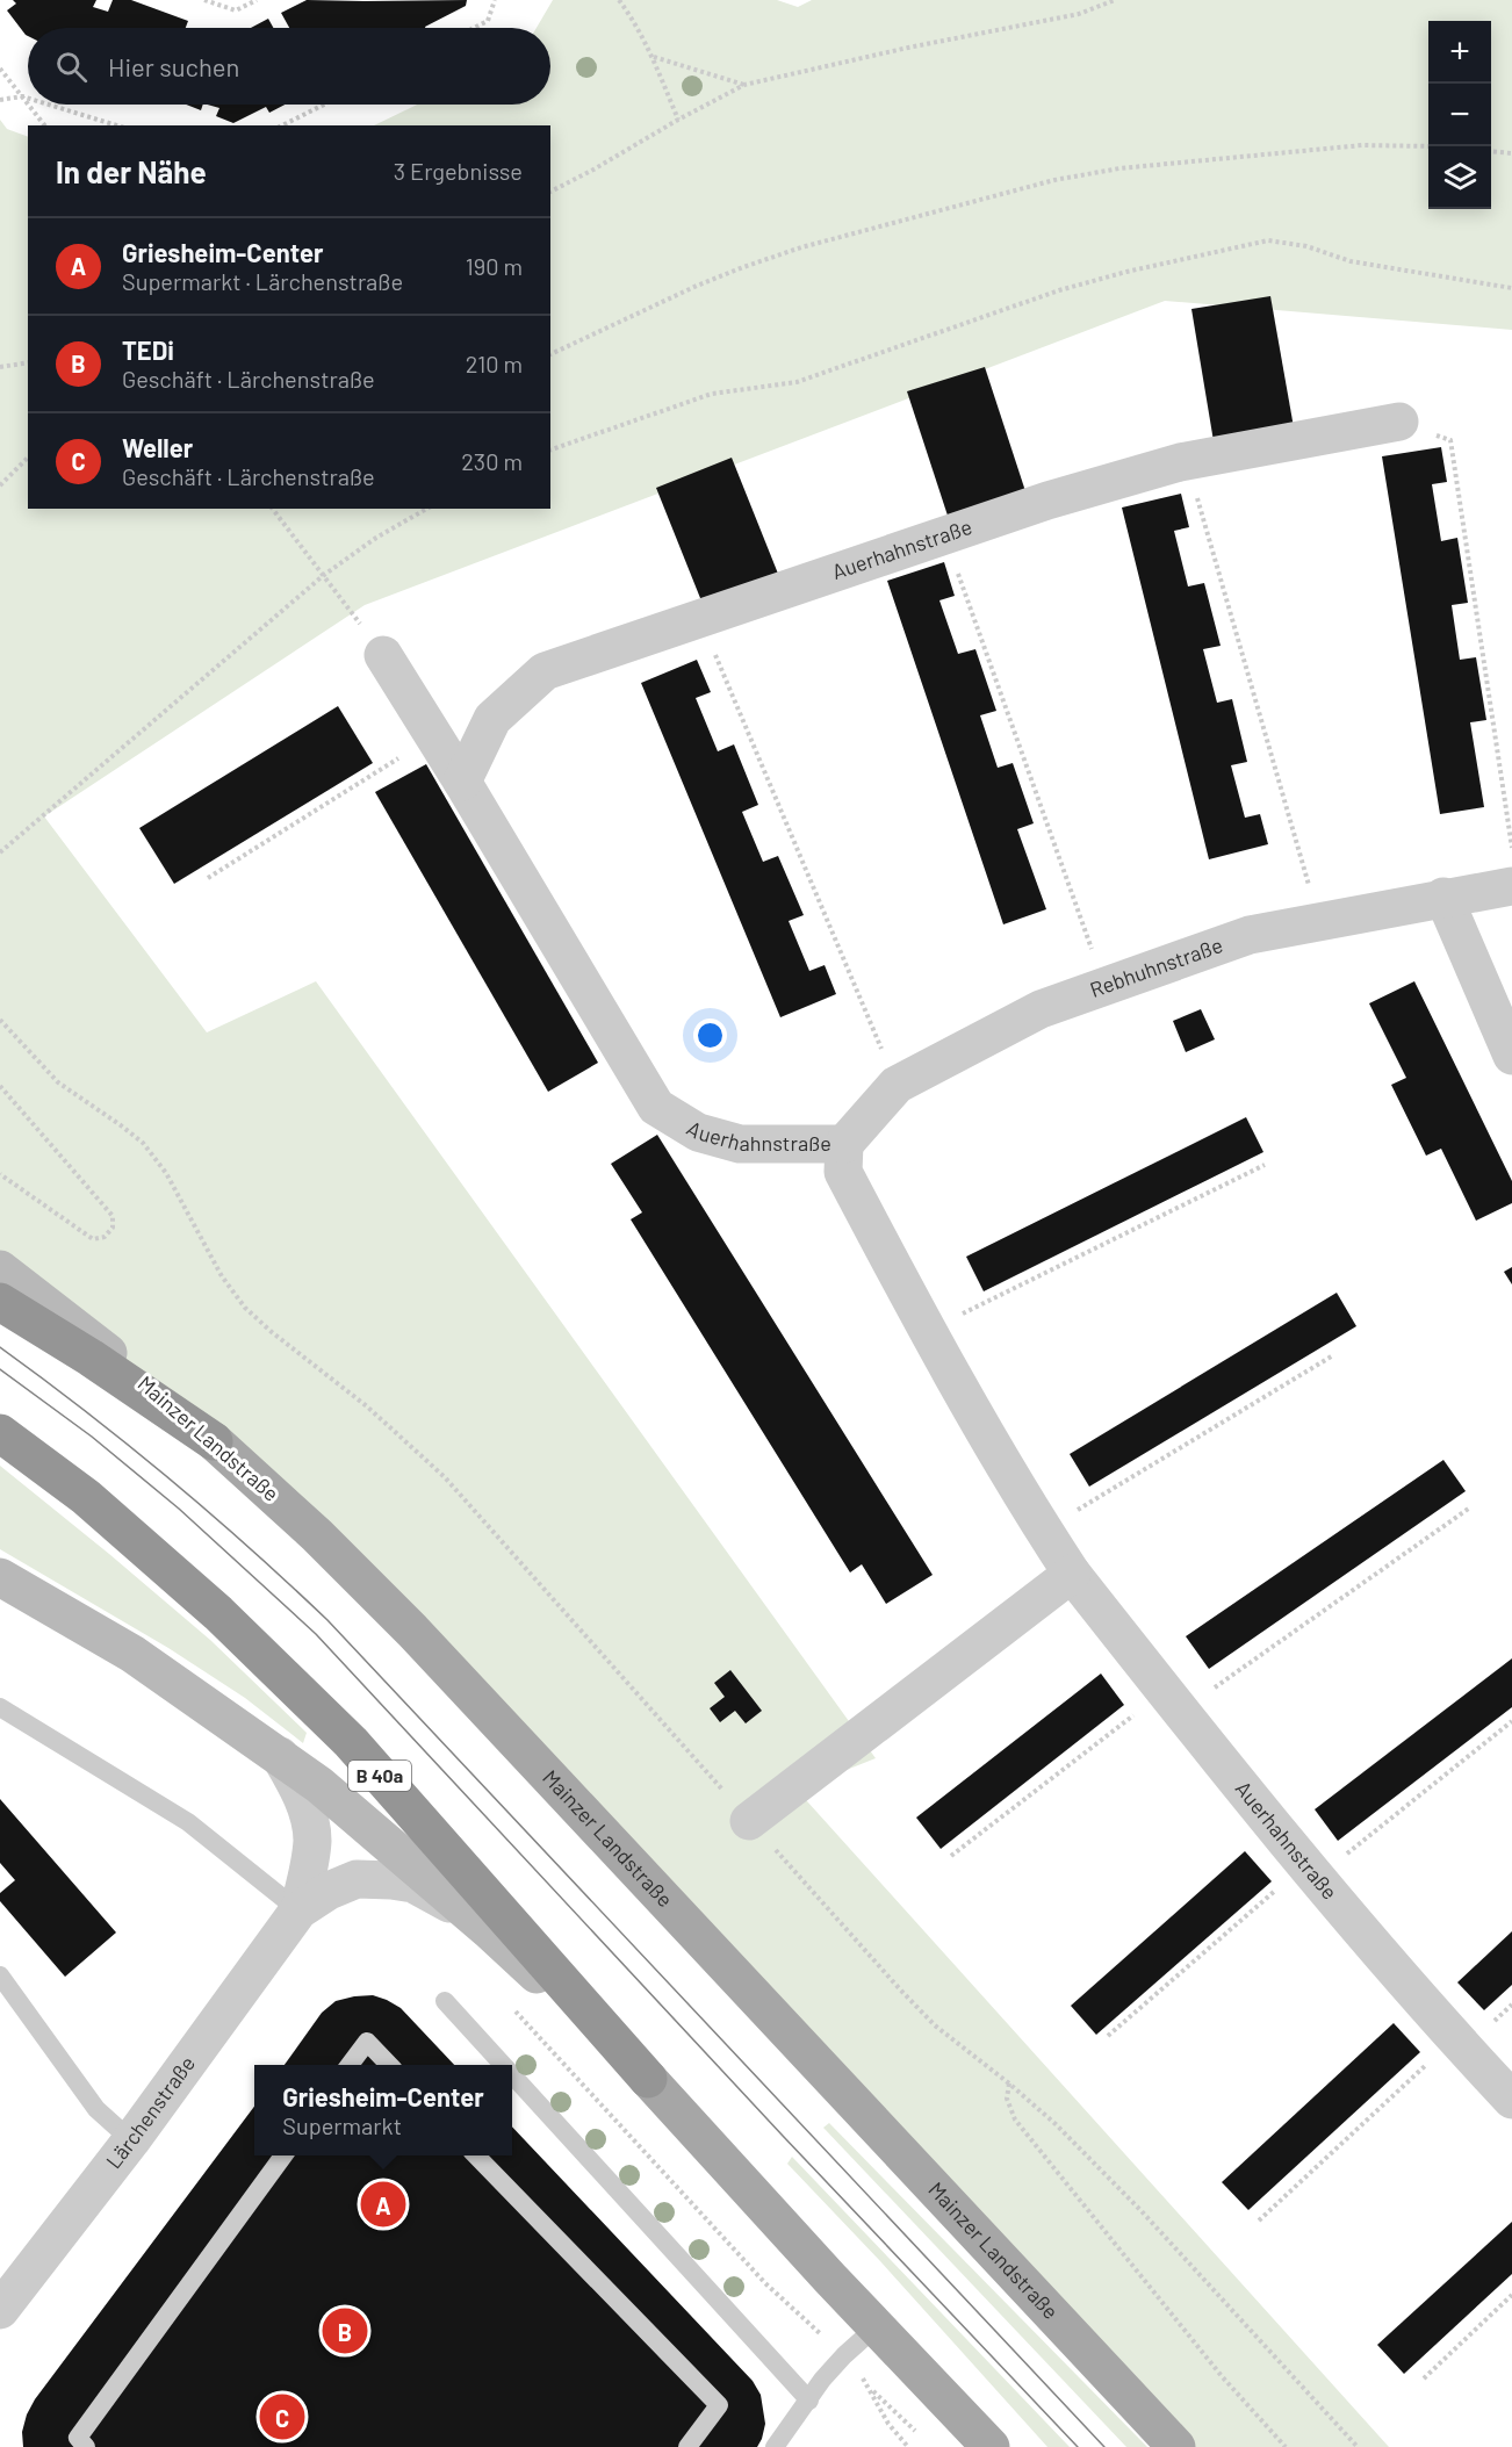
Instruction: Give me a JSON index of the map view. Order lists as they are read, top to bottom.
{
  "streets": {
    "highway": ["B 40a"],
    "main road": ["Mainzer Landstraße"],
    "street": ["Auerhahnstraße", "Rebhuhnstraße", "Lärchenstraße"]
  },
  "crossings": [
    ["Auerhahnstraße", "Rebhuhnstraße"]
  ],
  "page": {
    "map_buttons": ["+", "−"],
    "search": "Hier suchen",
    "heading": ["In der Nähe", "3 Ergebnisse"],
    "list": [
      {
        "mark": "A",
        "name": "Griesheim-Center",
        "note": "Supermarkt · Lärchenstraße",
        "value": "190 m"
      },
      {
        "mark": "B",
        "name": "TEDi",
        "note": "Geschäft · Lärchenstraße",
        "value": "210 m"
      },
      {
        "mark": "C",
        "name": "Weller",
        "note": "Geschäft · Lärchenstraße",
        "value": "230 m"
      }
    ],
    "popup": ["Griesheim-Center", "Supermarkt"],
    "pins": ["A", "B", "C"]
  }
}
